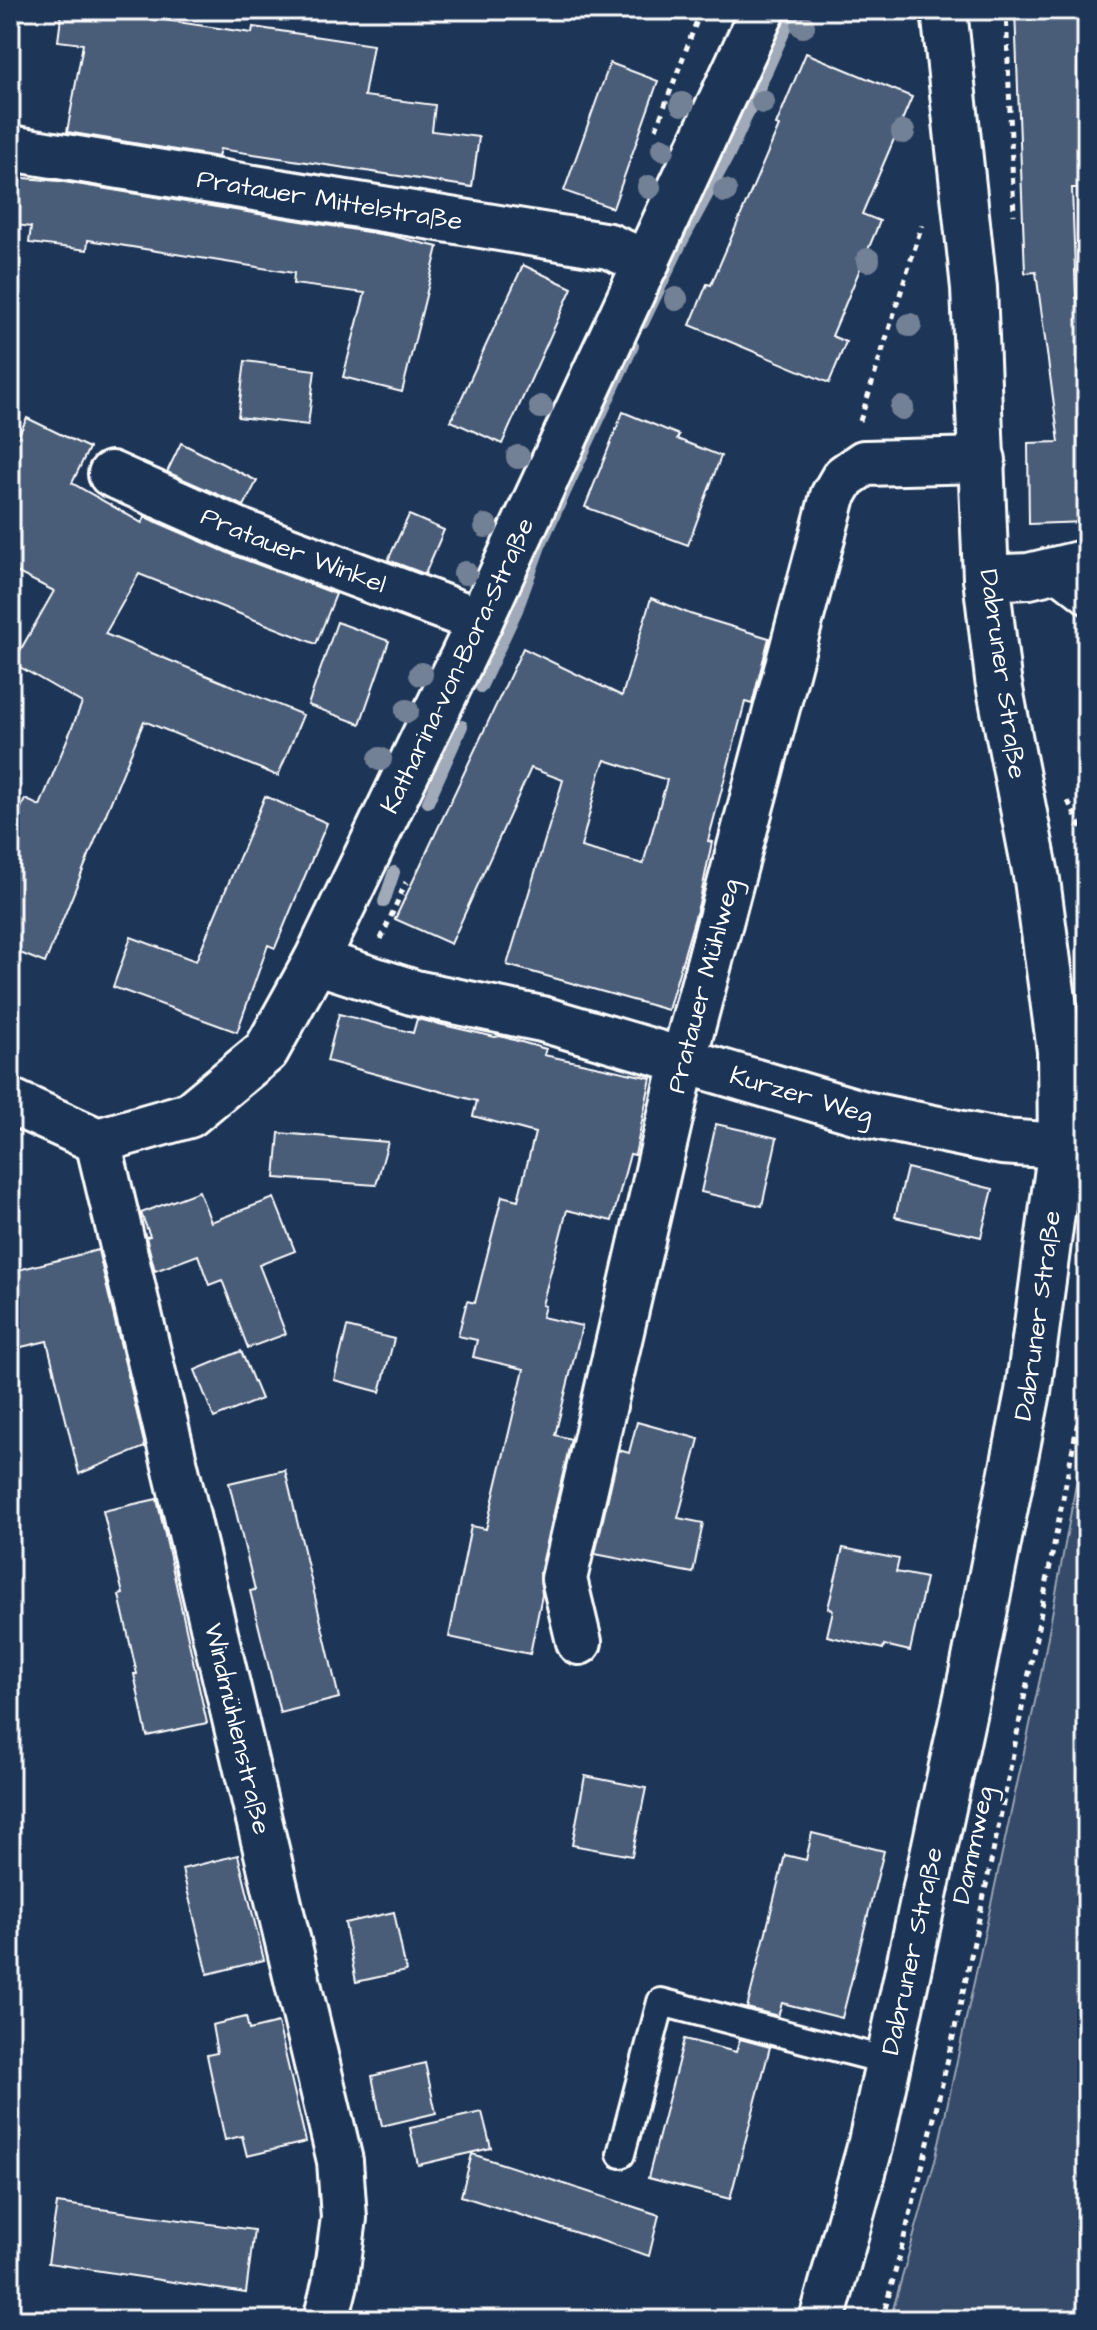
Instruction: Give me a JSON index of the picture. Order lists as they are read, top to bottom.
{
  "streets": {
    "street": [
      "Pratauer Mittelstraße",
      "Pratauer Winkel",
      "Katharina-von-Bora-Straße",
      "Dabruner Straße",
      "Pratauer Mühlweg",
      "Kurzer Weg",
      "Windmühlenstraße"
    ],
    "path": ["Dammweg"]
  },
  "crossings": [
    ["Pratauer Mittelstraße", "Katharina-von-Bora-Straße"],
    ["Pratauer Winkel", "Katharina-von-Bora-Straße"],
    ["Katharina-von-Bora-Straße", "Kurzer Weg"],
    ["Katharina-von-Bora-Straße", "Windmühlenstraße"],
    ["Dabruner Straße", "Kurzer Weg"],
    ["Pratauer Mühlweg", "Kurzer Weg"]
  ]
}
